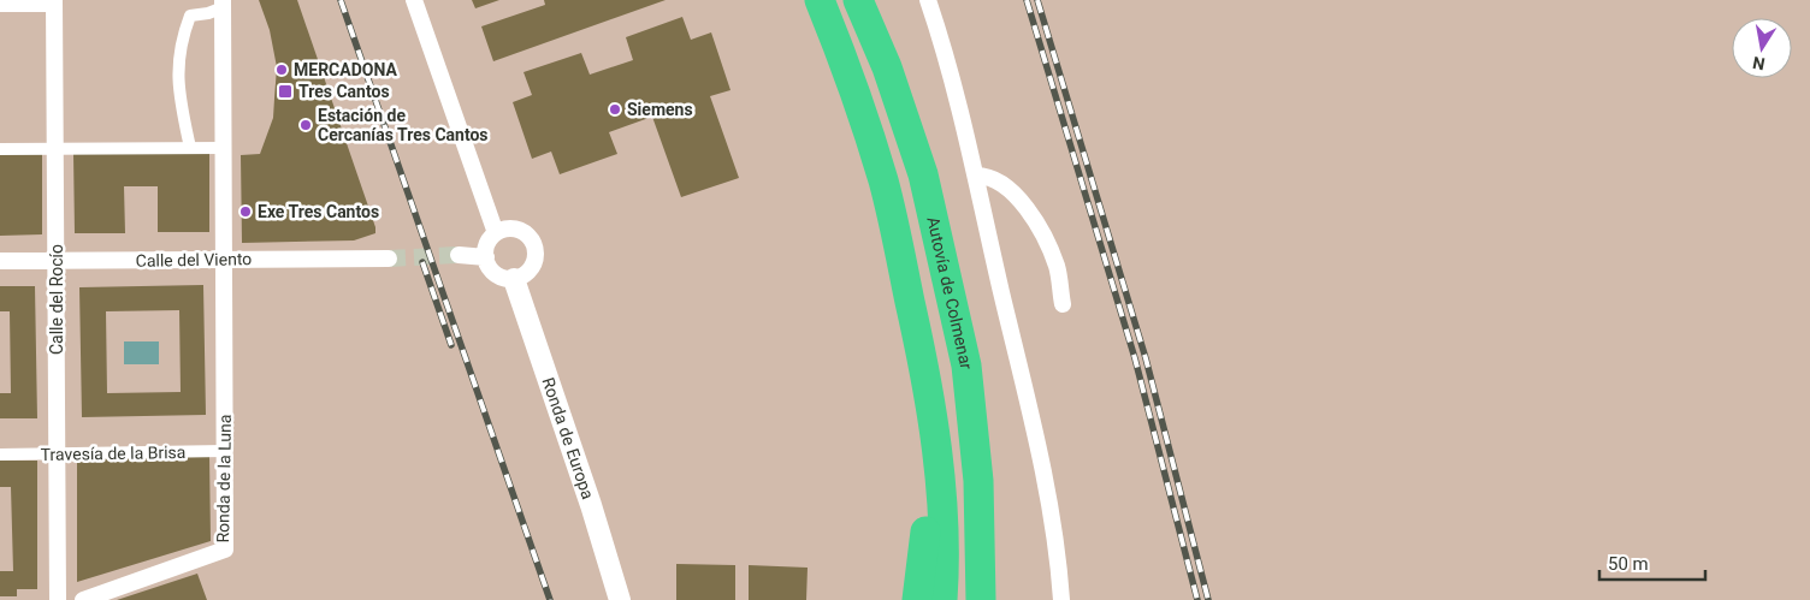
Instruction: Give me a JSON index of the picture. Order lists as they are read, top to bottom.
{
  "streets": {
    "highway": ["Autovía de Colmenar"],
    "street": [
      "Calle del Viento",
      "Calle del Rocío",
      "Ronda de Europa",
      "Travesía de la Brisa",
      "Ronda de la Luna"
    ]
  },
  "crossings": [
    ["Calle del Viento", "Calle del Rocío"],
    ["Calle del Viento", "Ronda de la Luna"],
    ["Calle del Rocío", "Travesía de la Brisa"],
    ["Travesía de la Brisa", "Ronda de la Luna"]
  ],
  "places": {
    "other": [
      "MERCADONA",
      "Siemens",
      "Estación de Cercanías Tres Cantos",
      "Exe Tres Cantos"
    ],
    "transit": ["Tres Cantos"]
  },
  "scale_bar": "50 m",
  "north": "bottom"
}
